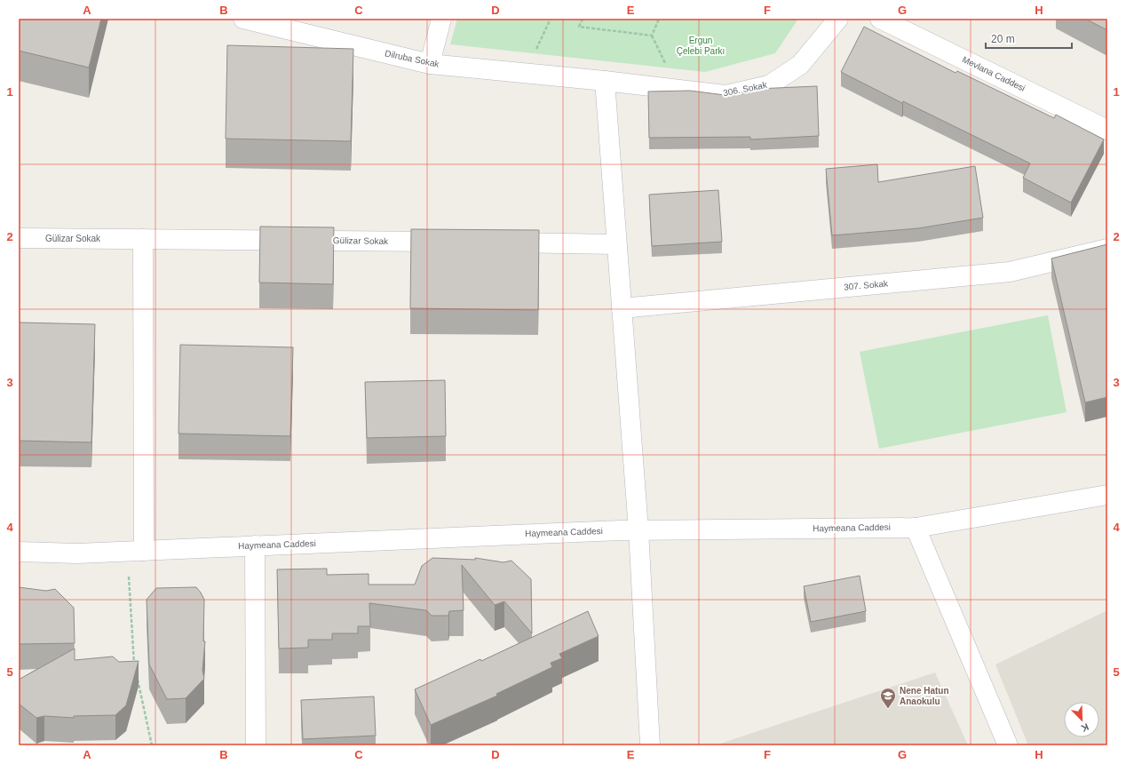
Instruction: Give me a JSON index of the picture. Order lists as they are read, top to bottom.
{
  "streets": {
    "street": [
      "Dilruba Sokak",
      "Mevlana Caddesi",
      "306. Sokak",
      "Gülizar Sokak",
      "307. Sokak",
      "Haymeana Caddesi"
    ]
  },
  "crossings": [
    ["Dilruba Sokak", "306. Sokak"]
  ],
  "parks": ["Ergun Çelebi Parkı"],
  "places": {
    "school or university": ["Nene Hatun Anaokulu"]
  },
  "scale_bar": "20 m",
  "north": "bottom right",
  "grid": {
    "columns": [
      "A",
      "B",
      "C",
      "D",
      "E",
      "F",
      "G",
      "H"
    ],
    "rows": [
      "1",
      "2",
      "3",
      "4",
      "5"
    ]
  }
}
